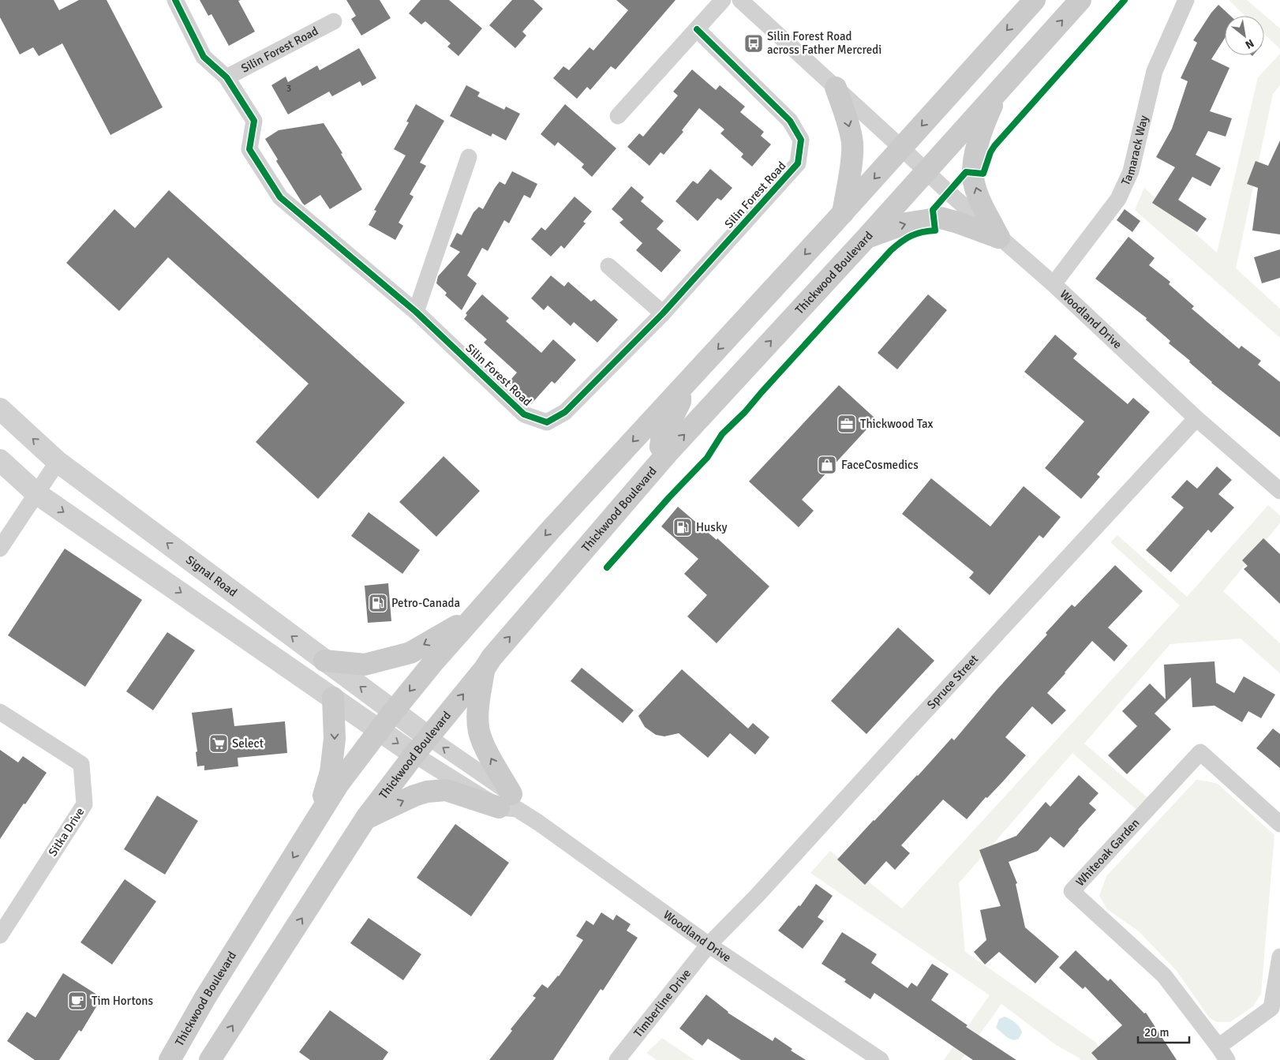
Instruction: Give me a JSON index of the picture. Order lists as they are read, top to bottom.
{
  "streets": {
    "main road": ["Thickwood Boulevard"],
    "street": [
      "Silin Forest Road",
      "Tamarack Way",
      "Woodland Drive",
      "Signal Road",
      "Spruce Street",
      "Sitka Drive",
      "Whiteoak Garden",
      "Timberline Drive"
    ]
  },
  "crossings": [
    ["Tamarack Way", "Woodland Drive"],
    ["Thickwood Boulevard", "Woodland Drive"],
    ["Thickwood Boulevard", "Signal Road"],
    ["Woodland Drive", "Signal Road"],
    ["Woodland Drive", "Spruce Street"],
    ["Woodland Drive", "Timberline Drive"],
    ["Spruce Street", "Timberline Drive"]
  ],
  "places": {
    "bus stop": ["Silin Forest Road across Father Mercredi"],
    "office": ["Thickwood Tax"],
    "shop": ["FaceCosmedics"],
    "fuel station": ["Husky", "Petro-Canada"],
    "supermarket": ["Select"],
    "cafe": ["Tim Hortons"]
  },
  "house_numbers": ["3"],
  "scale_bar": "20 m",
  "north": "bottom right"
}
